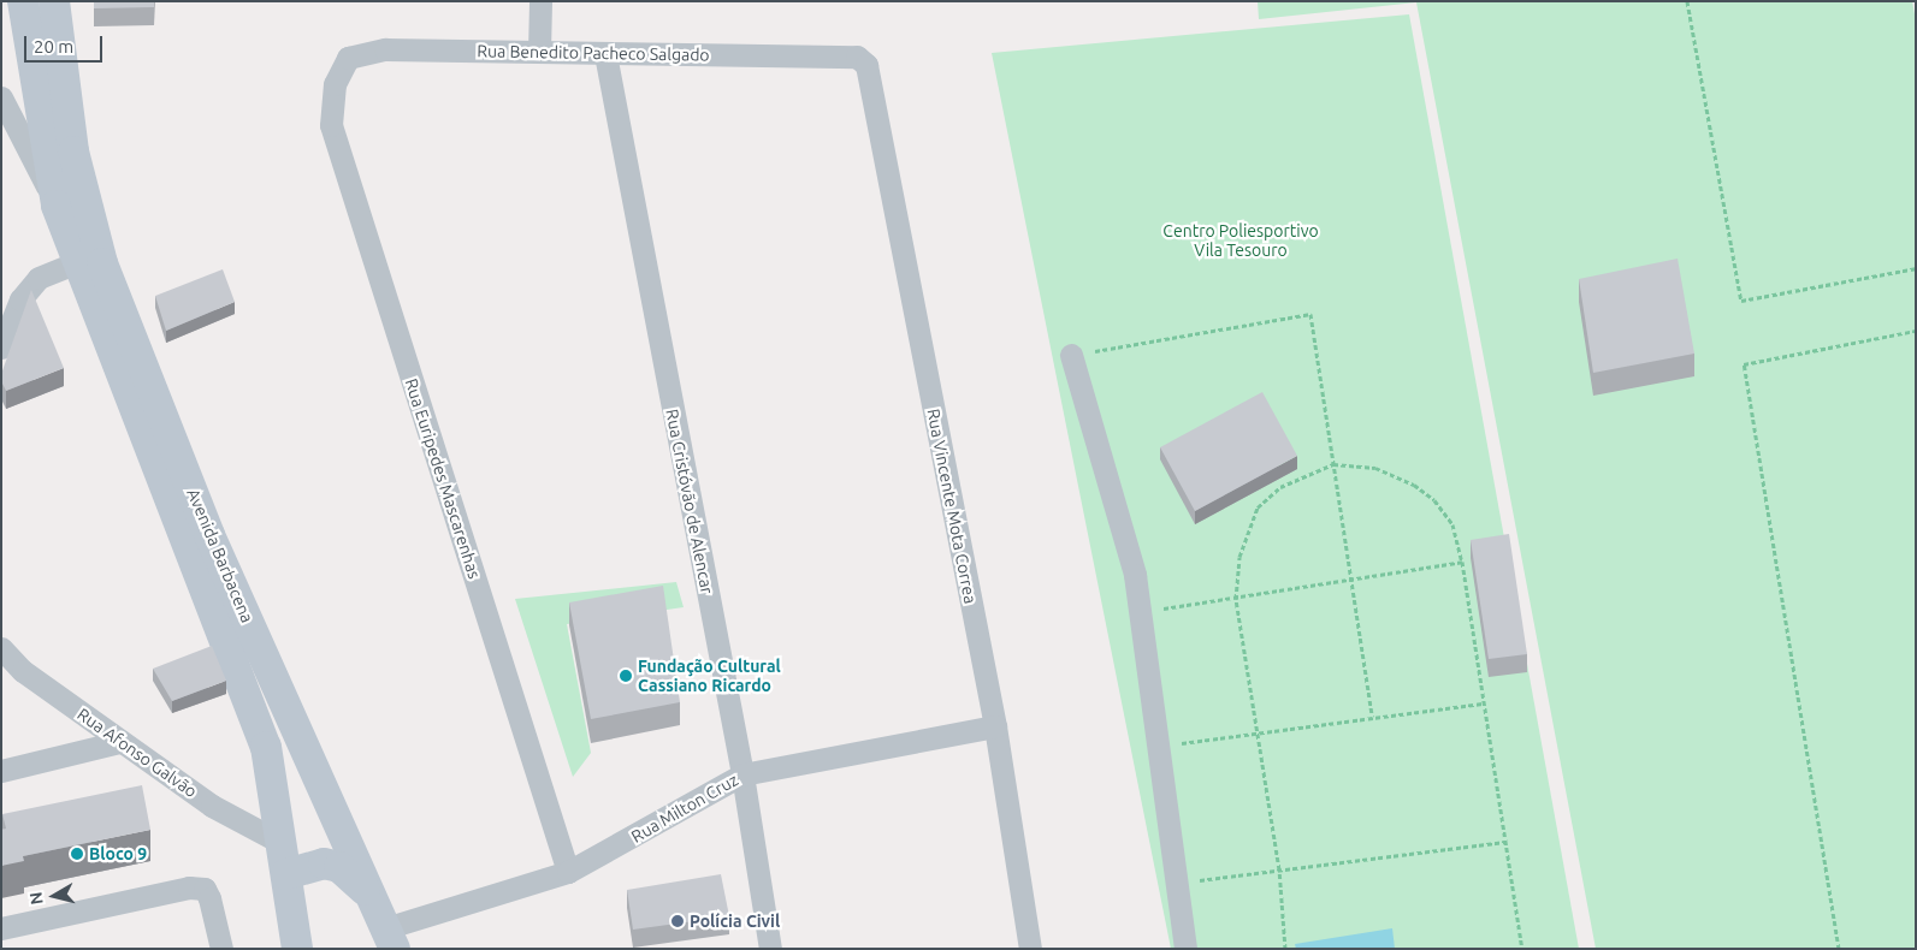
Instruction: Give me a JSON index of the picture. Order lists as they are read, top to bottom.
{
  "streets": {
    "main road": ["Avenida Barbacena"],
    "street": [
      "Rua Benedito Pacheco Salgado",
      "Rua Euripedes Mascarenhas",
      "Rua Cristóvão de Alencar",
      "Rua Vincente Mota Correa",
      "Rua Afonso Galvão",
      "Rua Milton Cruz"
    ]
  },
  "crossings": [
    ["Rua Benedito Pacheco Salgado", "Rua Euripedes Mascarenhas"],
    ["Rua Benedito Pacheco Salgado", "Rua Cristóvão de Alencar"],
    ["Rua Benedito Pacheco Salgado", "Rua Vincente Mota Correa"],
    ["Rua Euripedes Mascarenhas", "Rua Milton Cruz"],
    ["Rua Cristóvão de Alencar", "Rua Milton Cruz"],
    ["Rua Vincente Mota Correa", "Rua Milton Cruz"],
    ["Avenida Barbacena", "Rua Afonso Galvão"],
    ["Avenida Barbacena", "Rua Milton Cruz"]
  ],
  "parks": ["Centro Poliesportivo Vila Tesouro"],
  "places": ["Fundação Cultural Cassiano Ricardo", "Bloco 9", "Polícia Civil"],
  "scale_bar": "20 m",
  "north": "left"
}
